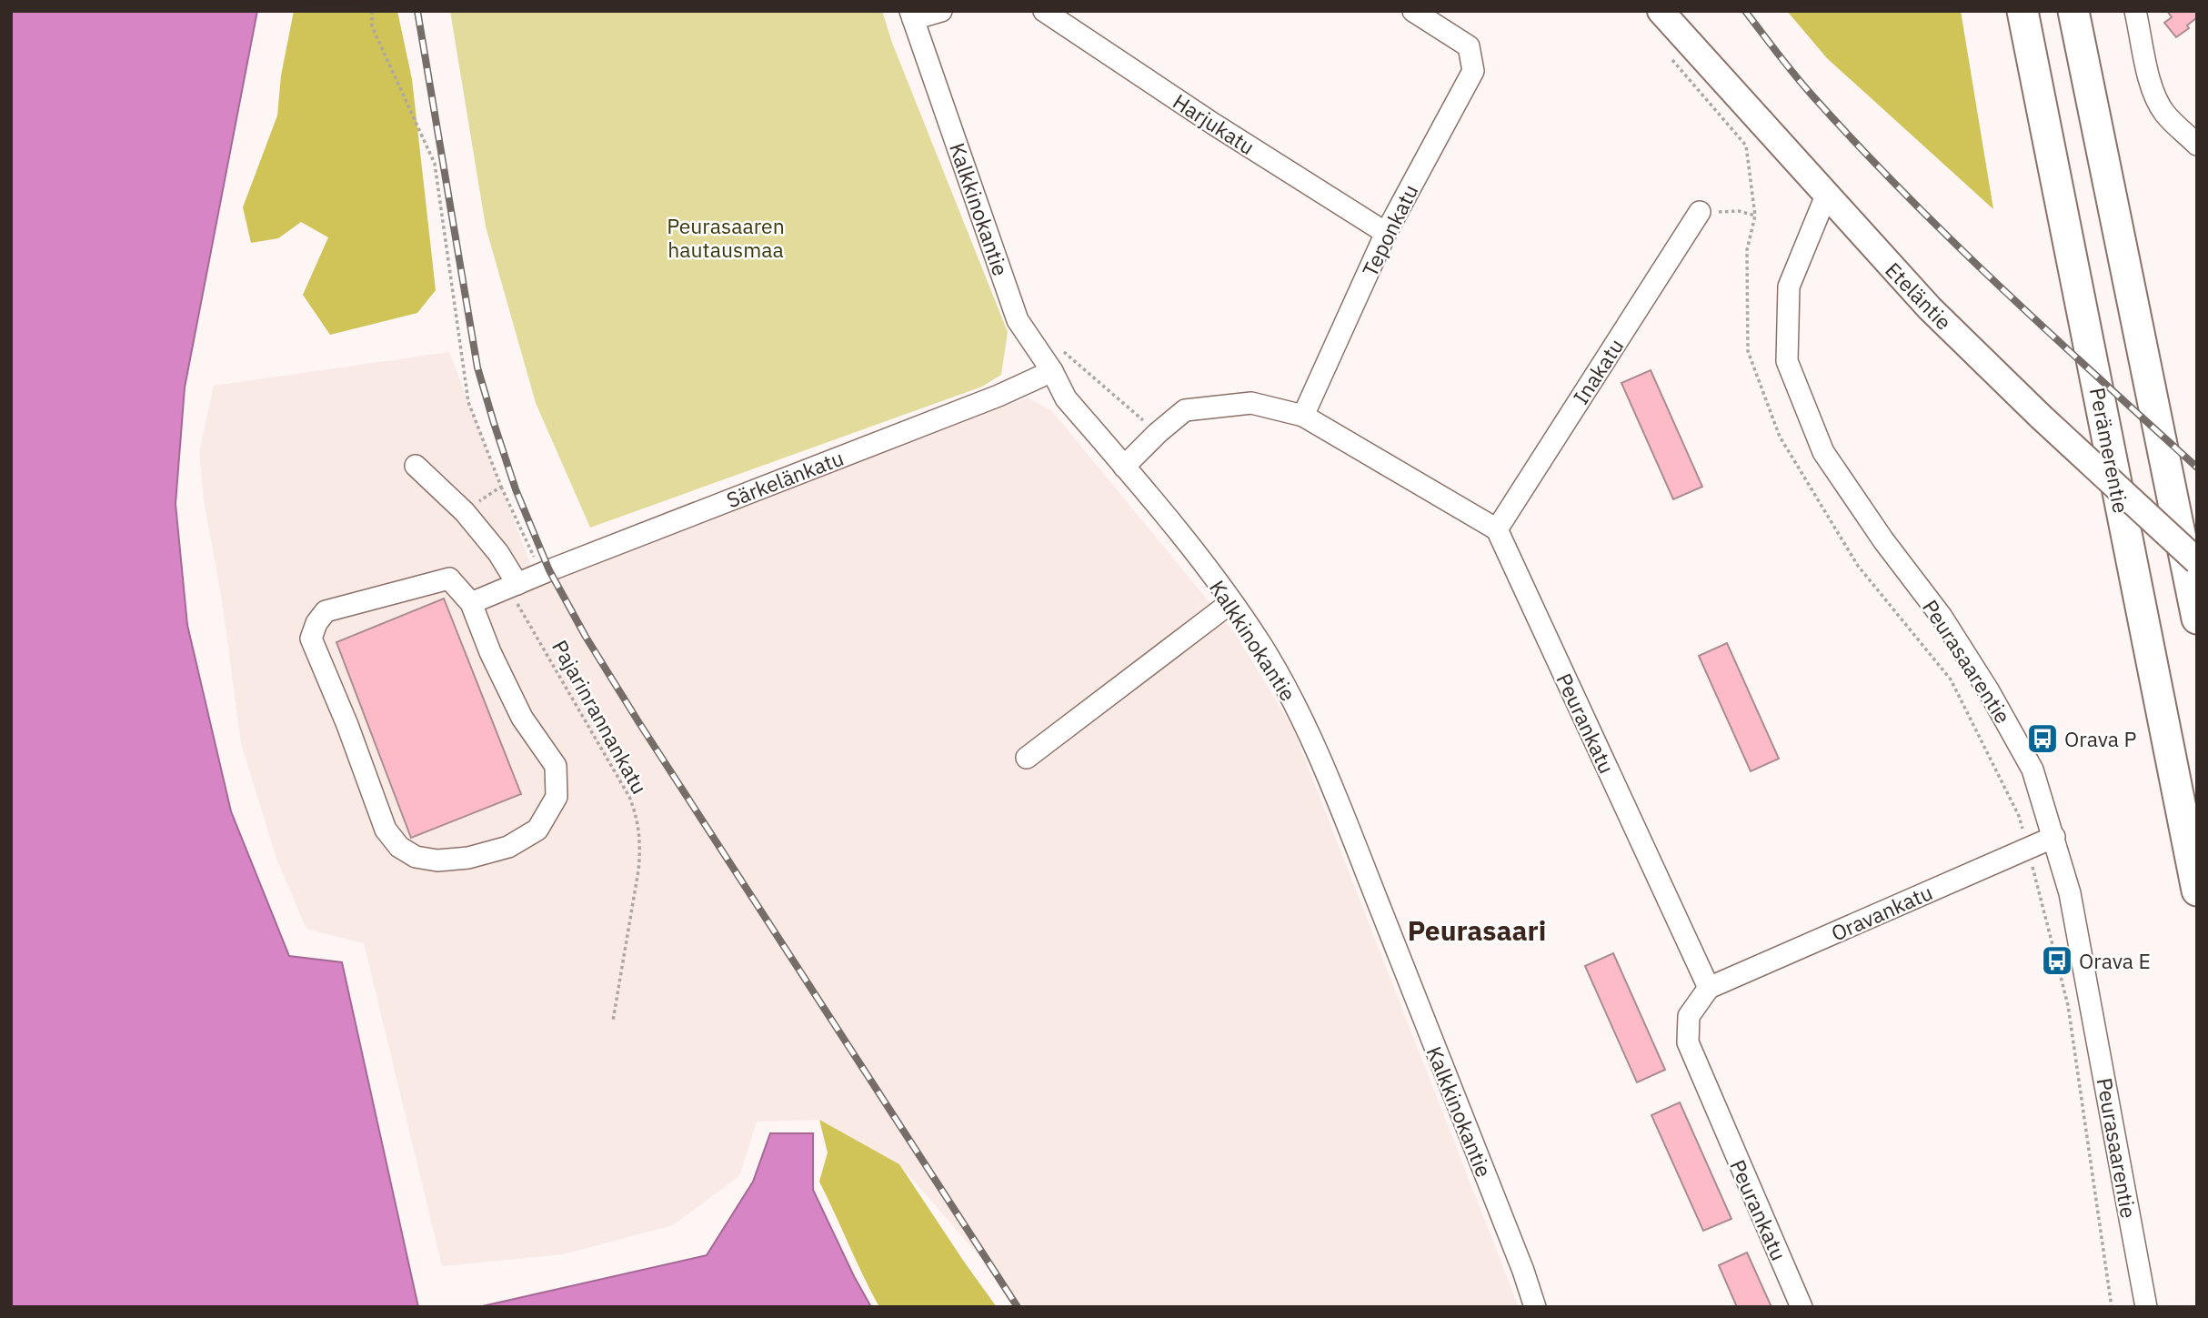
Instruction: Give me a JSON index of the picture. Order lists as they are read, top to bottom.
{
  "streets": {
    "highway": ["Perämerentie"],
    "main road": ["Eteläntie"],
    "street": [
      "Harjukatu",
      "Kalkkinokantie",
      "Teponkatu",
      "Inakatu",
      "Särkelänkatu",
      "Peurasaarentie",
      "Peurankatu",
      "Oravankatu"
    ],
    "path": ["Pajarinrannankatu"]
  },
  "crossings": [
    ["Harjukatu", "Teponkatu"],
    ["Kalkkinokantie", "Särkelänkatu"],
    ["Eteläntie", "Peurasaarentie"],
    ["Inakatu", "Peurankatu"],
    ["Särkelänkatu", "Pajarinrannankatu"],
    ["Peurasaarentie", "Oravankatu"],
    ["Peurankatu", "Oravankatu"]
  ],
  "districts": ["Peurasaari"],
  "parks": ["Peurasaaren hautausmaa"],
  "places": {
    "bus stop": ["Orava P", "Orava E"]
  }
}
